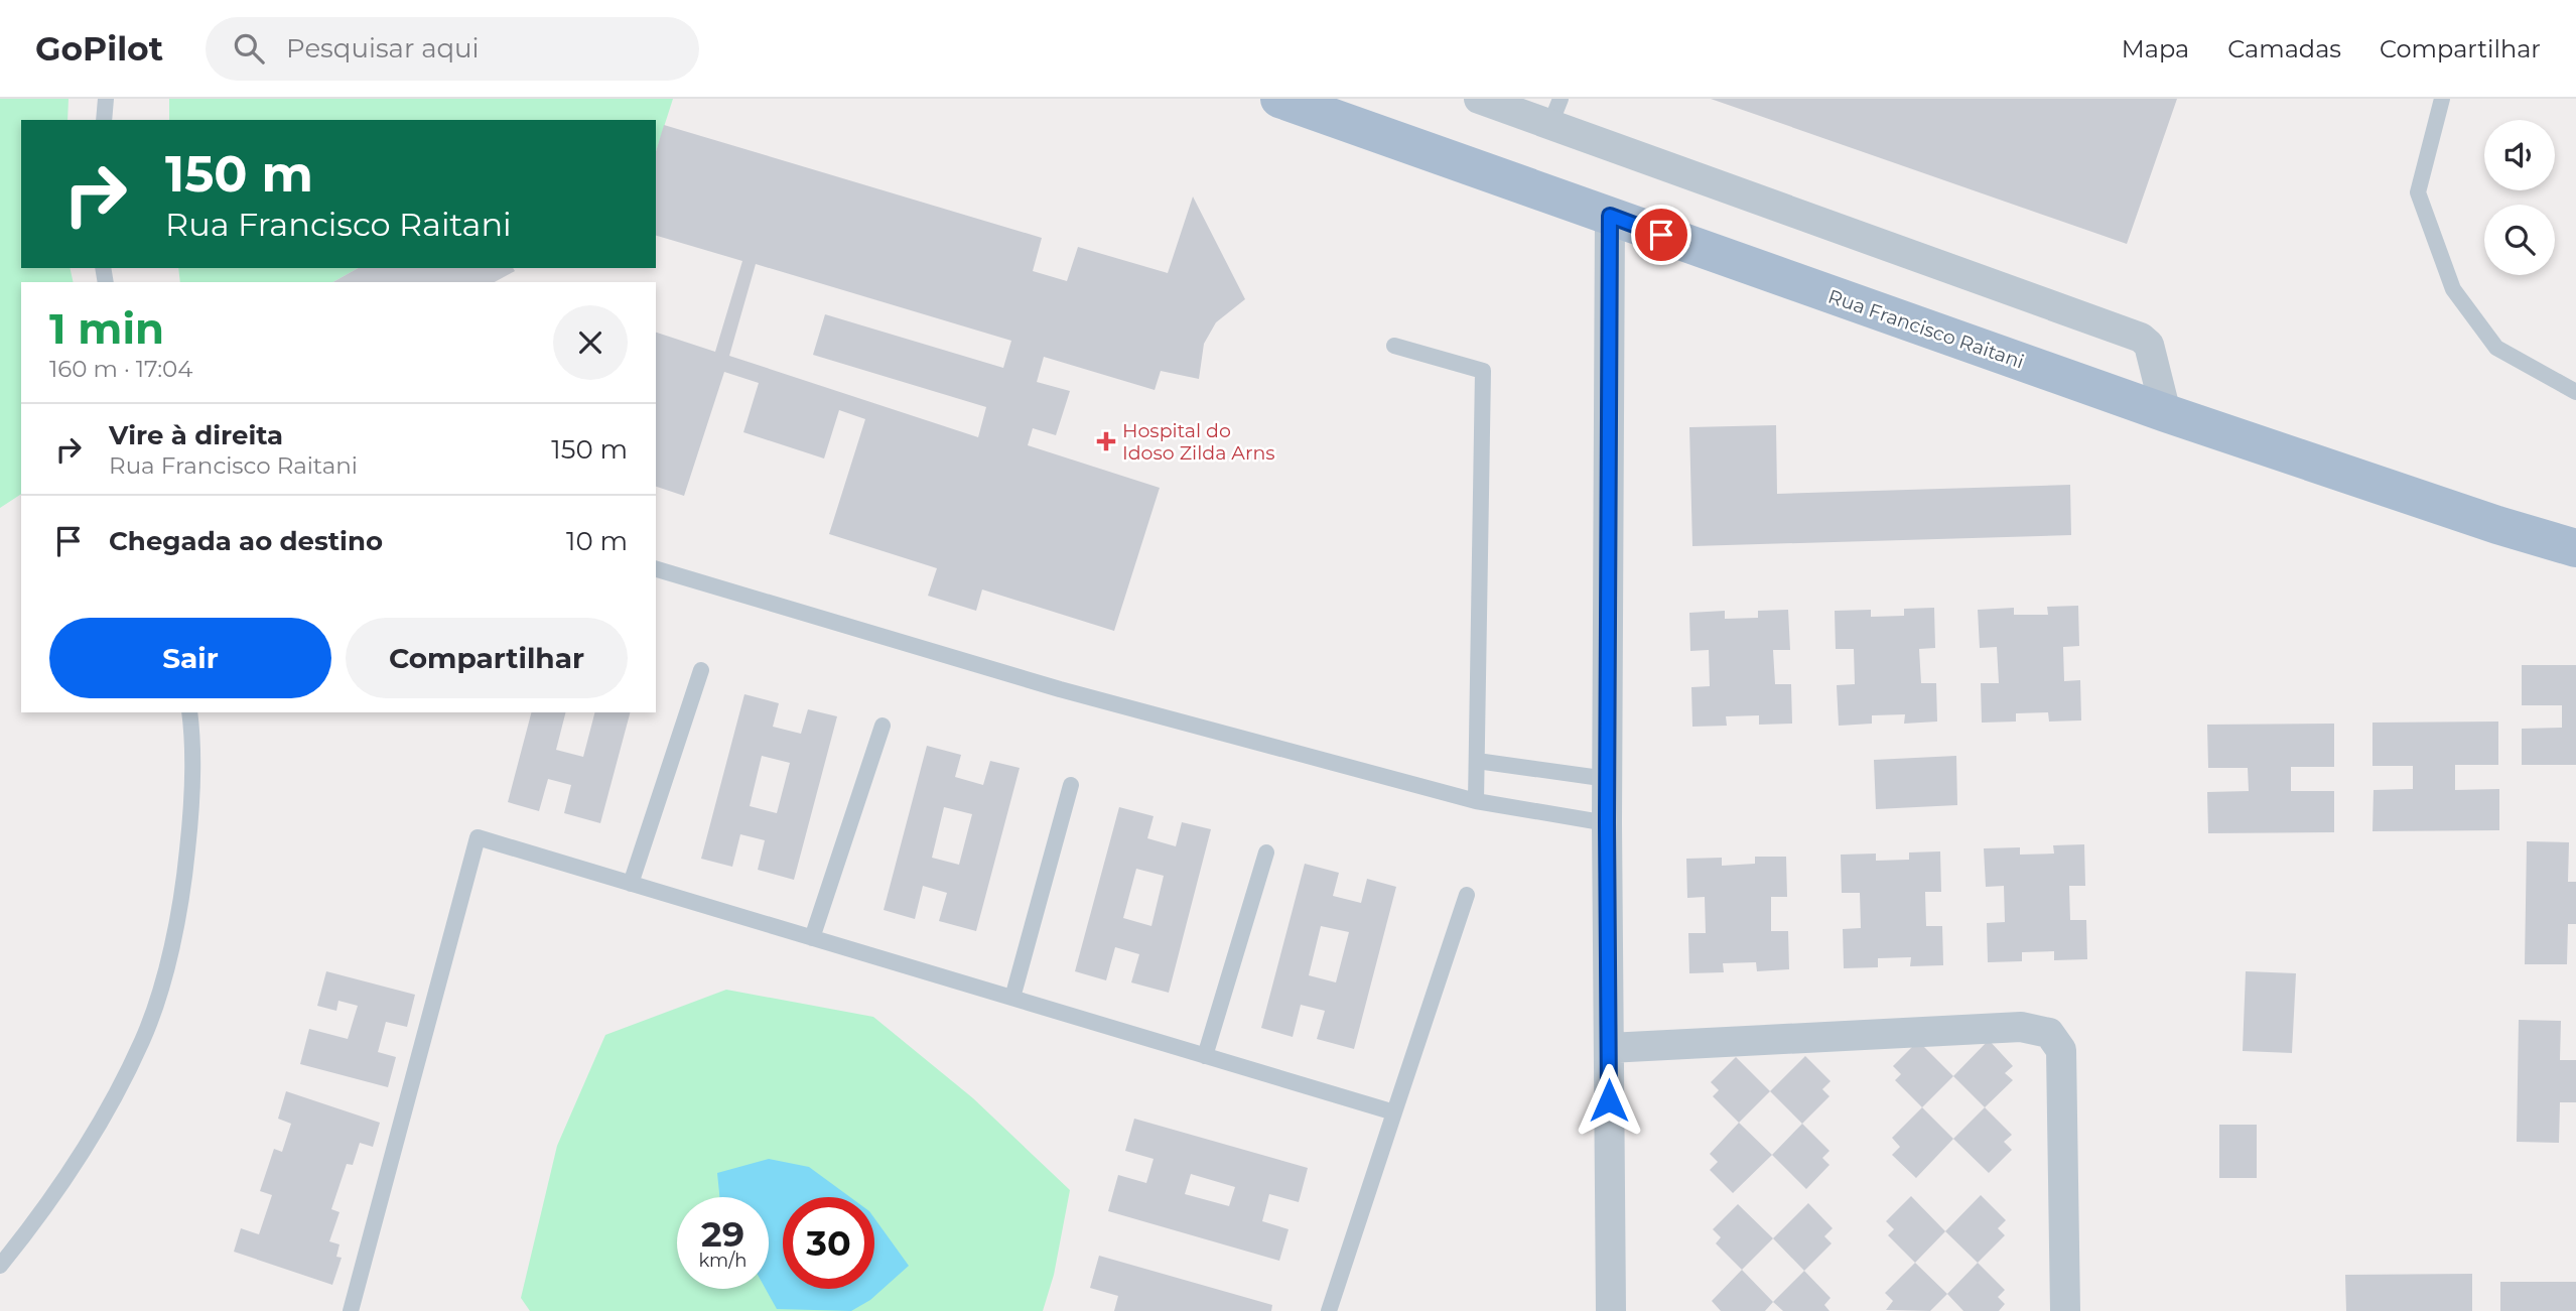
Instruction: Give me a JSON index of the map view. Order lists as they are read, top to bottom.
{
  "streets": {
    "main road": ["Rua Francisco Raitani"]
  },
  "places": {
    "health": ["Hospital do Idoso Zilda Arns"]
  },
  "page": {
    "header": "GoPilot",
    "search": "Pesquisar aqui",
    "nav": ["Mapa", "Camadas", "Compartilhar"],
    "turn": ["150 m", "Rua Francisco Raitani"],
    "heading": ["1 min", "160 m · 17:04"],
    "list": [
      {
        "name": "Vire à direita",
        "note": "Rua Francisco Raitani",
        "value": "150 m"
      },
      {
        "name": "Chegada ao destino",
        "value": "10 m"
      }
    ],
    "buttons": ["Sair", "Compartilhar"],
    "speed": "29 km/h",
    "limit": "30"
  }
}
